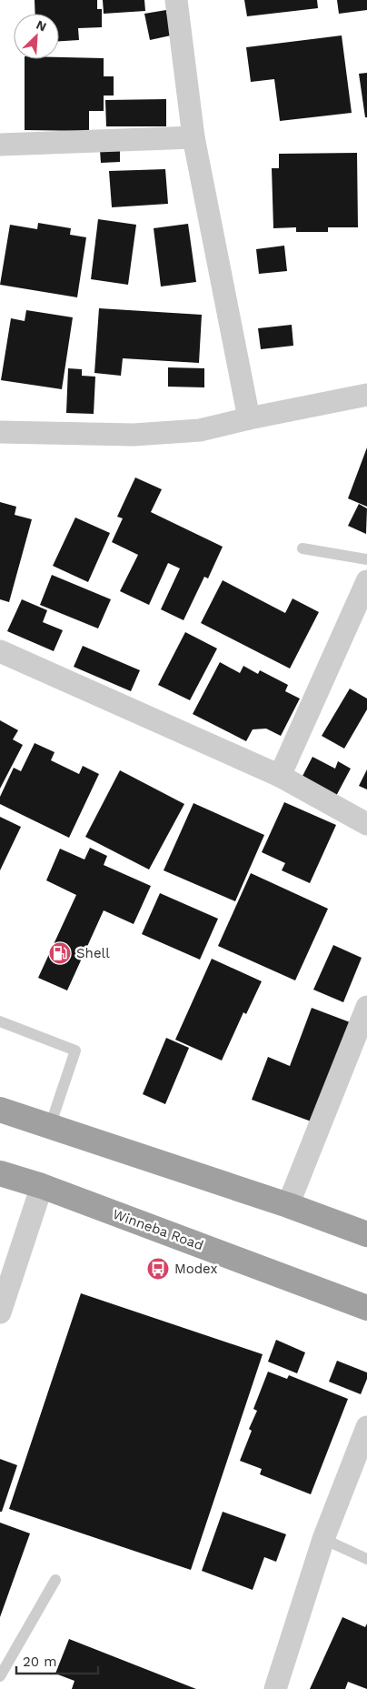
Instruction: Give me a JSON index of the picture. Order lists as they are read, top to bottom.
{
  "streets": {
    "highway": ["Winneba Road"]
  },
  "places": {
    "fuel station": ["Shell"],
    "bus stop": ["Modex"]
  },
  "scale_bar": "20 m",
  "north": "top right"
}
